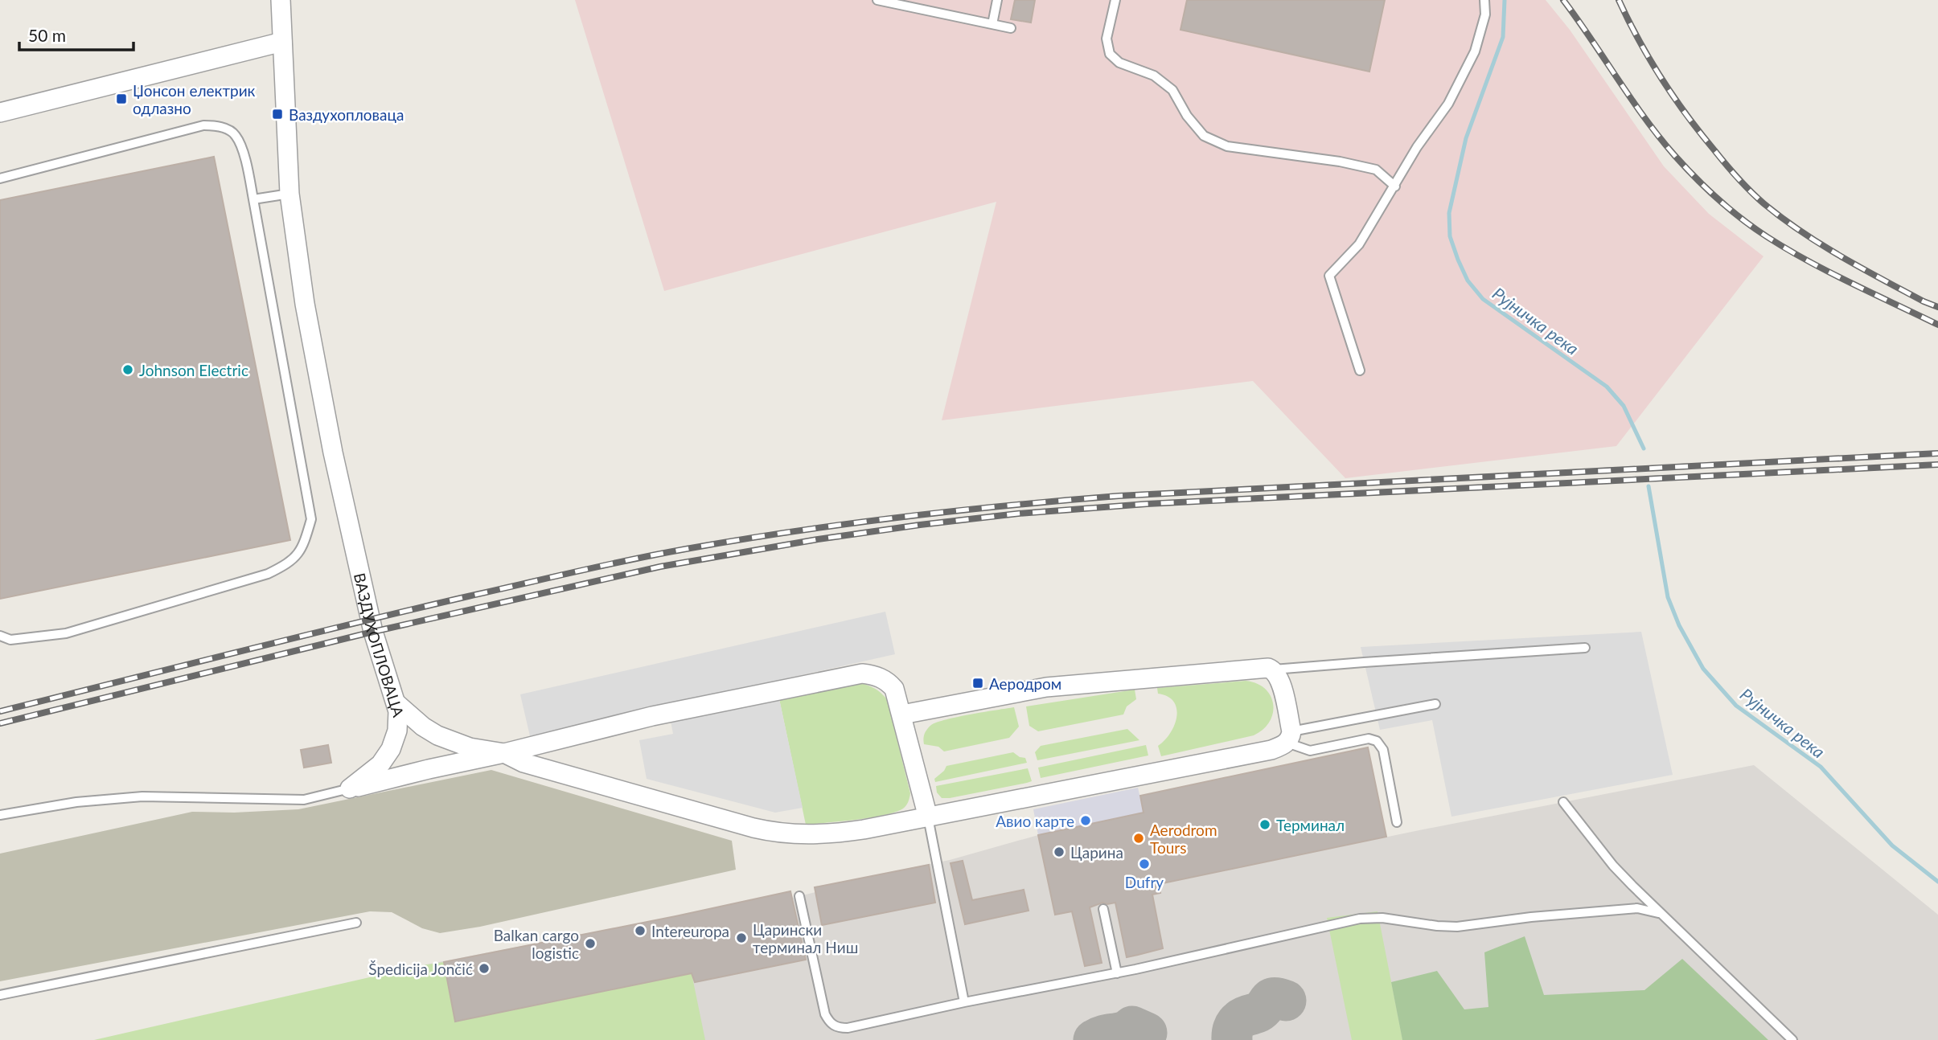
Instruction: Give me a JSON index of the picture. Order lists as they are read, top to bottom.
{
  "streets": {
    "street": ["ВАЗДУХОПЛОВАЦА"]
  },
  "water": ["Рујничка река"],
  "places": {
    "transit": ["Џонсон електрик одлазно", "Ваздухопловаца", "Аеродром"],
    "other": [
      "Johnson Electric",
      "Авио карте",
      "Терминал",
      "Aerodrom Tours",
      "Царина",
      "Dufry",
      "Intereuropa",
      "Царински терминал Ниш",
      "Balkan cargo logistic",
      "Špedicija Jončić"
    ]
  },
  "scale_bar": "50 m"
}
